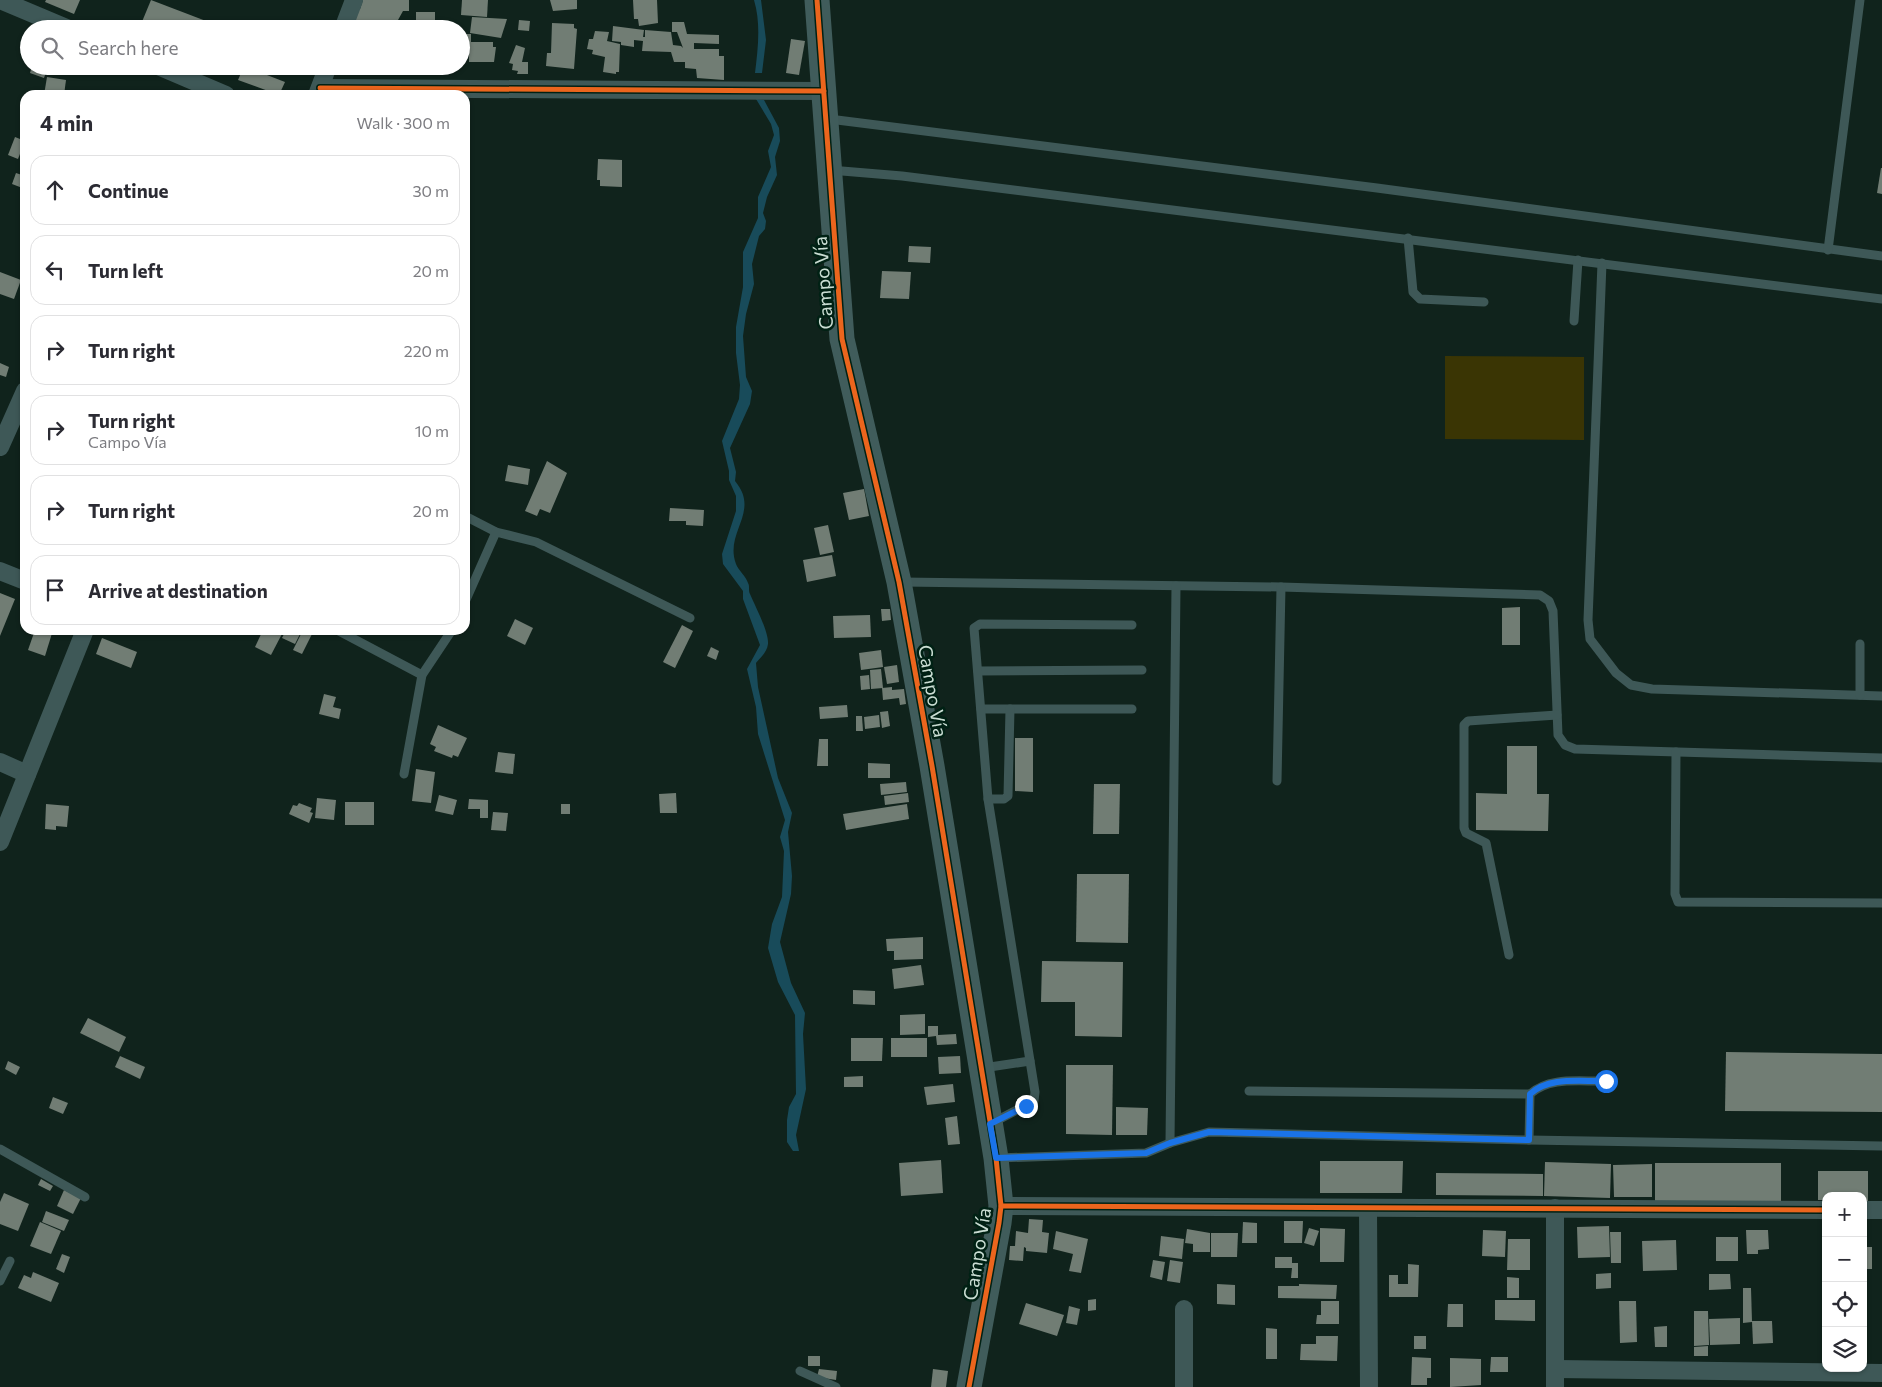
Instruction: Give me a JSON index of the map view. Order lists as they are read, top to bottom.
{
  "streets": {
    "street": ["Campo Vía"]
  },
  "page": {
    "search": "Search here",
    "heading": ["4 min", "Walk · 300 m"],
    "list": [
      ["Continue", "30 m"],
      ["Turn left", "20 m"],
      ["Turn right", "220 m"],
      ["Turn right", "Campo Vía", "10 m"],
      ["Turn right", "20 m"],
      "Arrive at destination"
    ],
    "map_buttons": ["+", "−"]
  }
}
